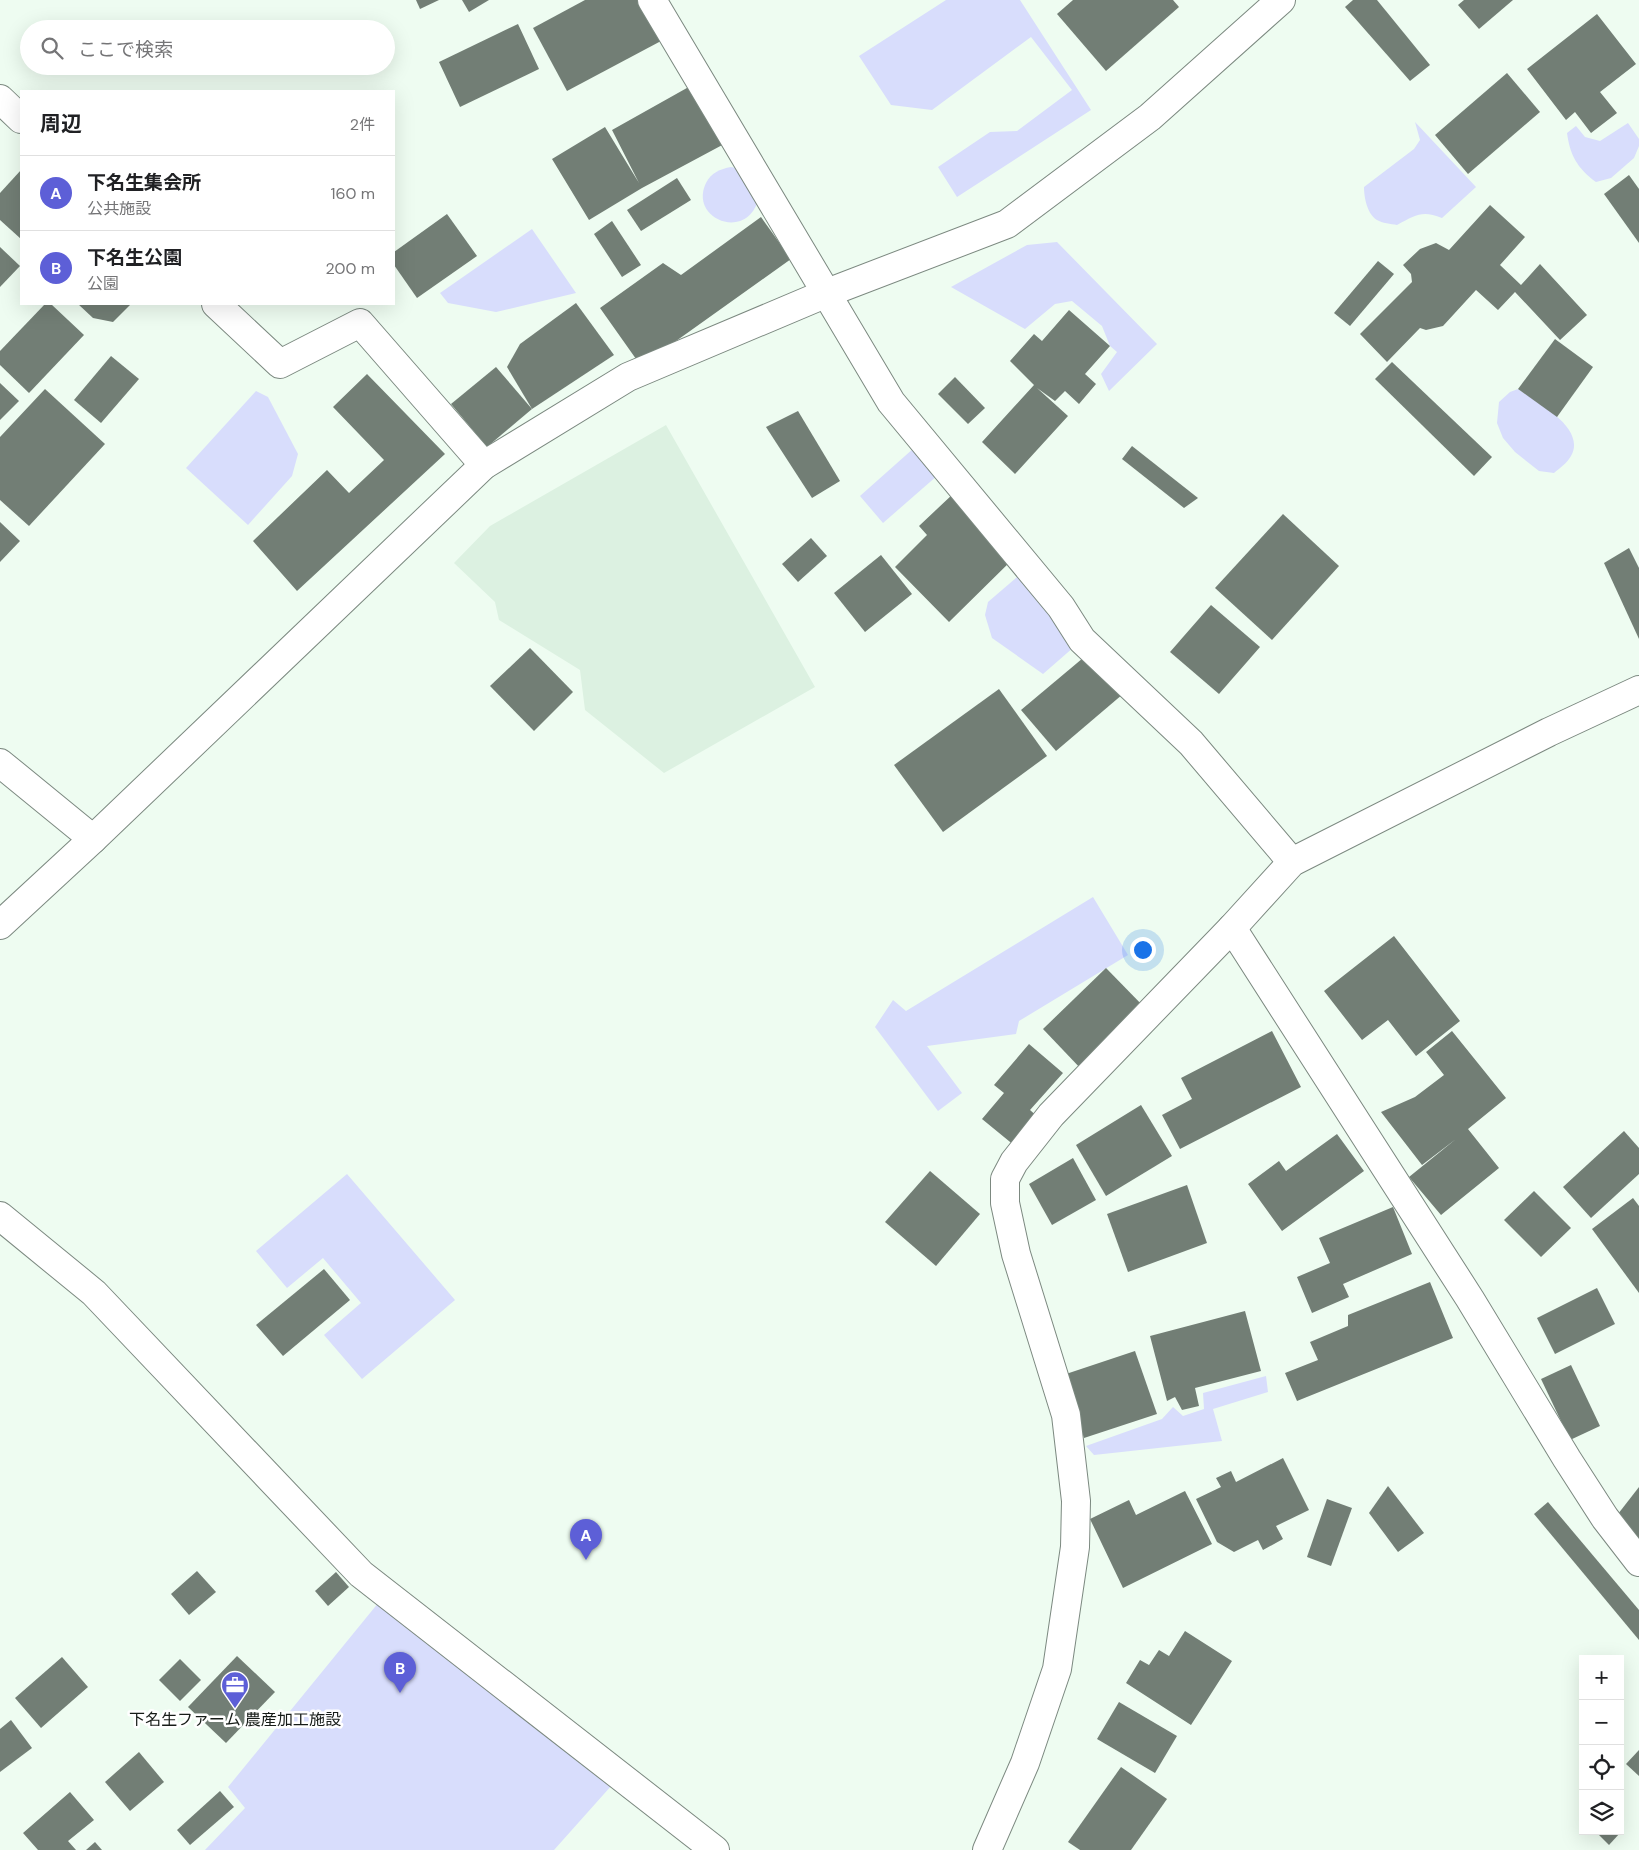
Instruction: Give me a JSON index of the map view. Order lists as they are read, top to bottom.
{
  "places": {
    "office": ["下名生ファーム 農産加工施設"]
  },
  "page": {
    "search": "ここで検索",
    "heading": ["周辺", "2件"],
    "list": [
      {
        "mark": "A",
        "name": "下名生集会所",
        "note": "公共施設",
        "value": "160 m"
      },
      {
        "mark": "B",
        "name": "下名生公園",
        "note": "公園",
        "value": "200 m"
      }
    ],
    "pins": ["A", "B"],
    "map_buttons": ["+", "−"]
  }
}
